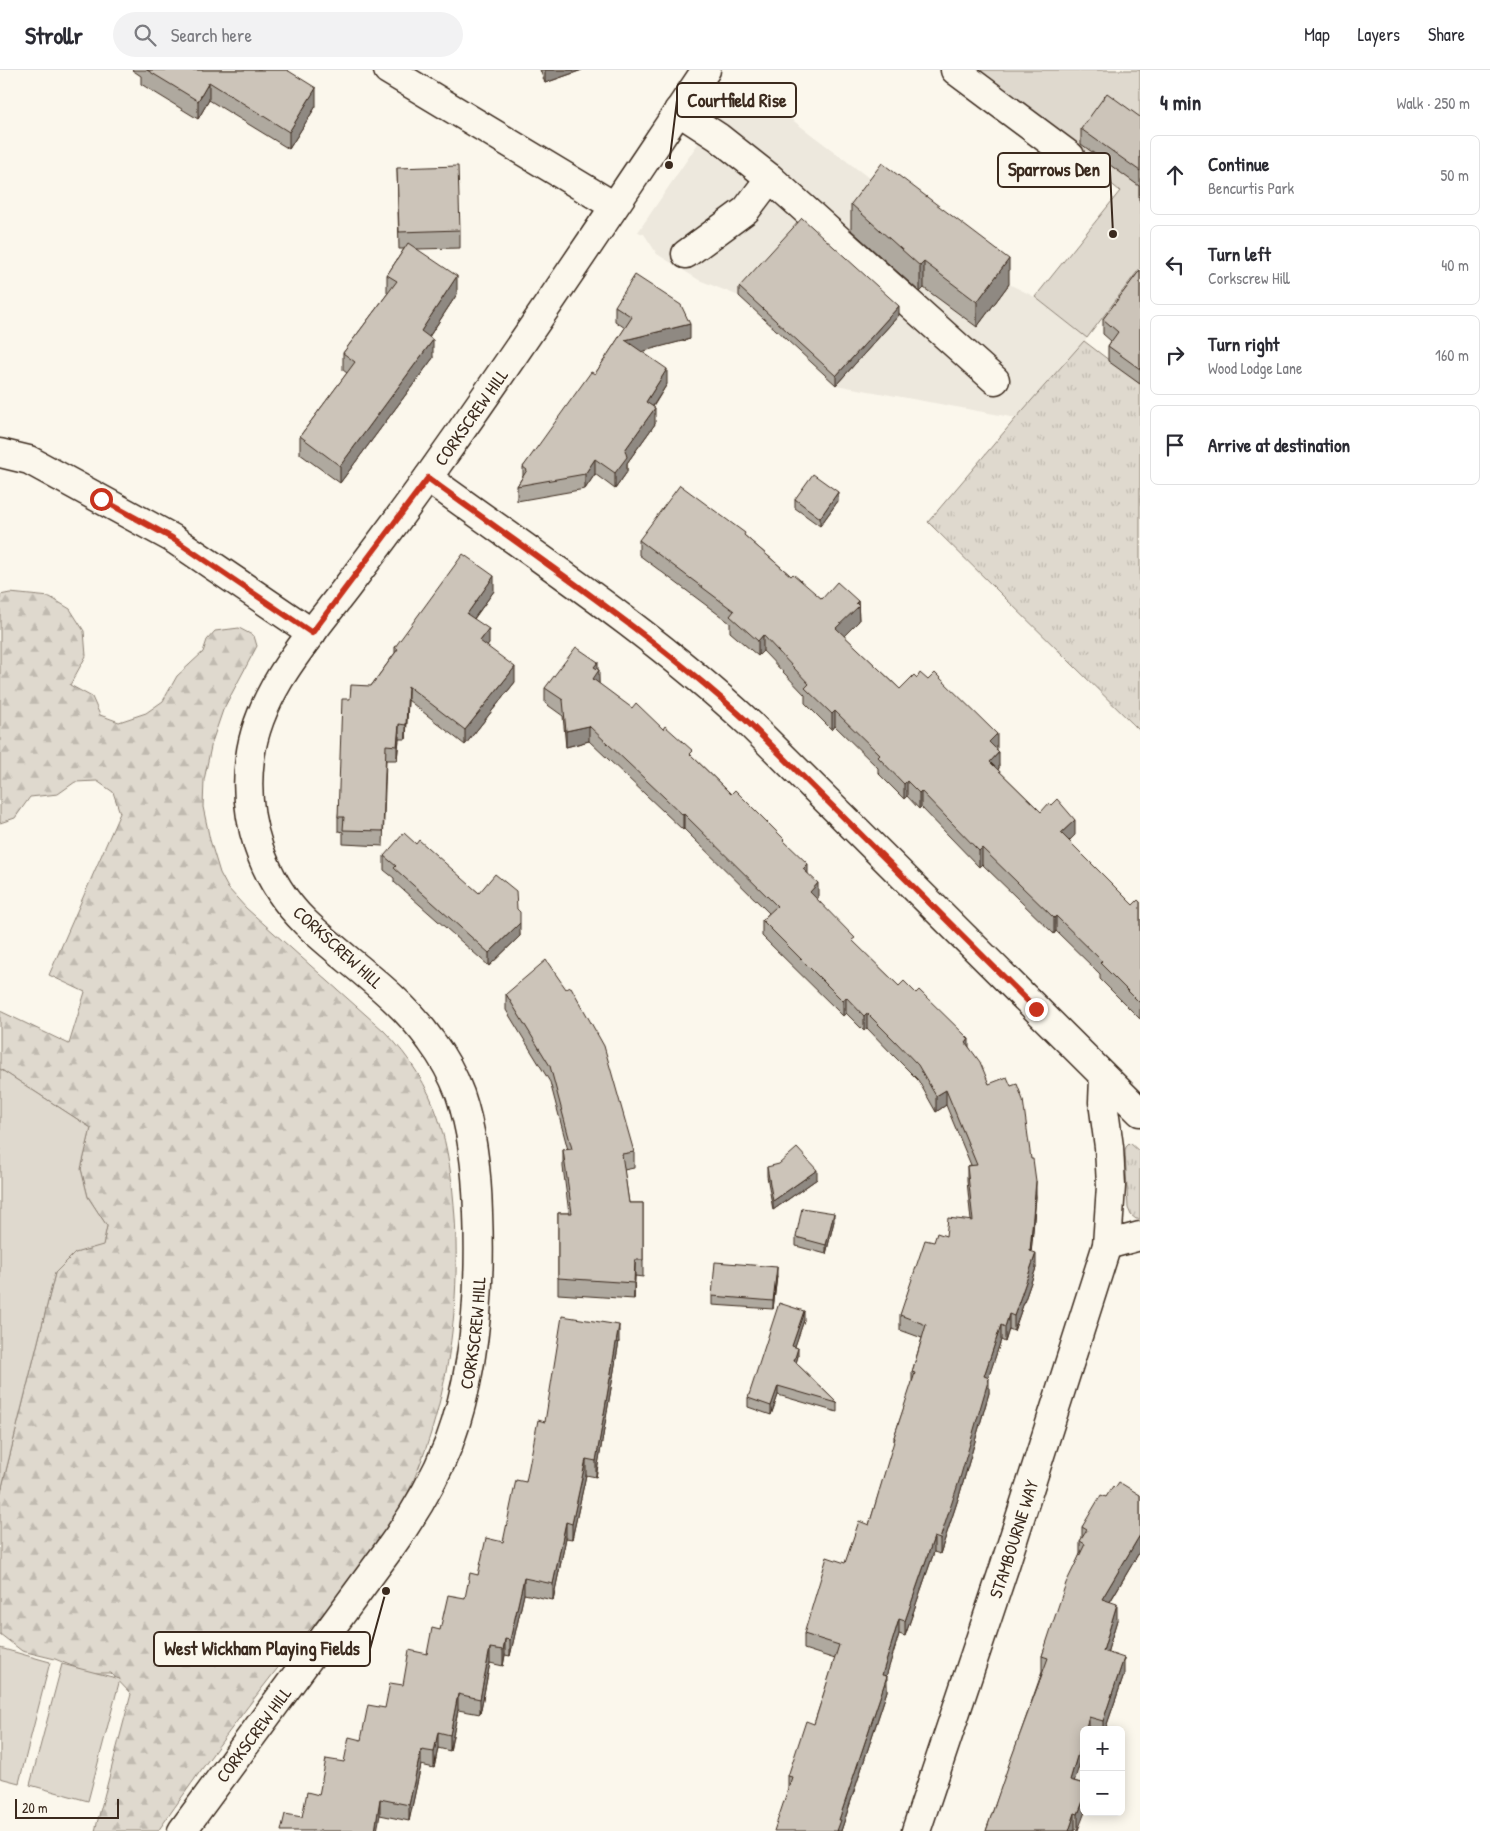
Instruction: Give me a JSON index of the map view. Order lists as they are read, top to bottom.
{
  "streets": {
    "street": ["CORKSCREW HILL", "STAMBOURNE WAY"]
  },
  "places": ["Courtfield Rise", "Sparrows Den", "West Wickham Playing Fields"],
  "scale_bar": "20 m",
  "page": {
    "header": "Strollr",
    "search": "Search here",
    "nav": ["Map", "Layers", "Share"],
    "heading": ["4 min", "Walk · 250 m"],
    "list": [
      ["Continue", "Bencurtis Park", "50 m"],
      ["Turn left", "Corkscrew Hill", "40 m"],
      ["Turn right", "Wood Lodge Lane", "160 m"],
      "Arrive at destination"
    ],
    "map_buttons": ["+", "−"],
    "scale": "20 m"
  }
}
